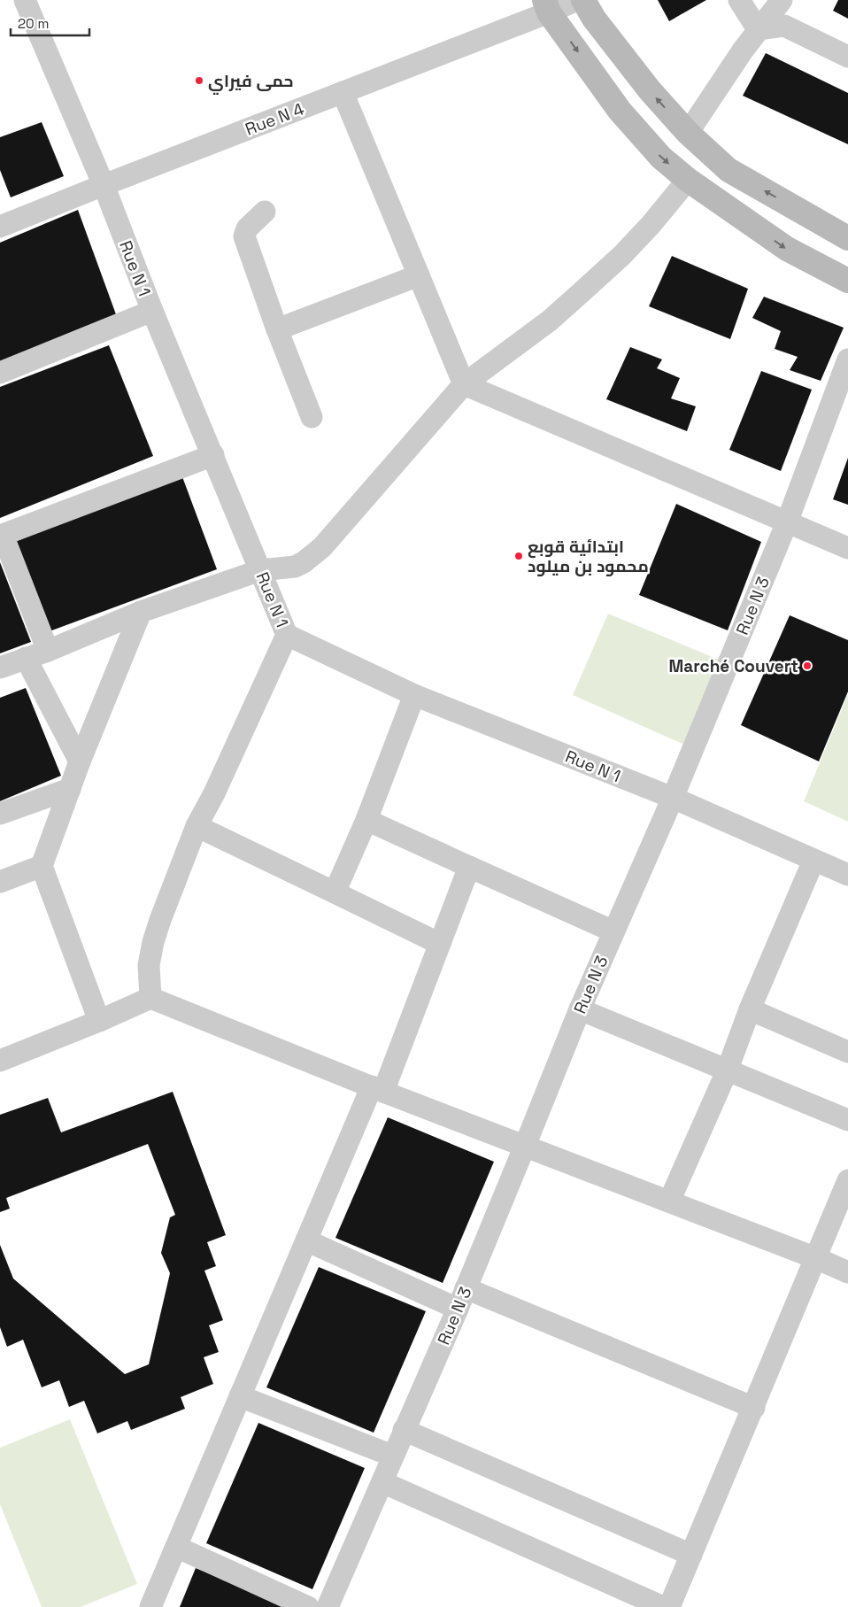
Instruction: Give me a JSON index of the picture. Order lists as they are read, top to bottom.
{
  "streets": {
    "street": ["Rue N 4", "Rue N 1", "Rue N 3"]
  },
  "crossings": [
    ["Rue N 4", "Rue N 1"],
    ["Rue N 1", "Rue N 3"]
  ],
  "places": ["حمى فيراي", "ابتدائية قوبع محمود بن ميلود", "Marché Couvert"],
  "scale_bar": "20 m"
}
